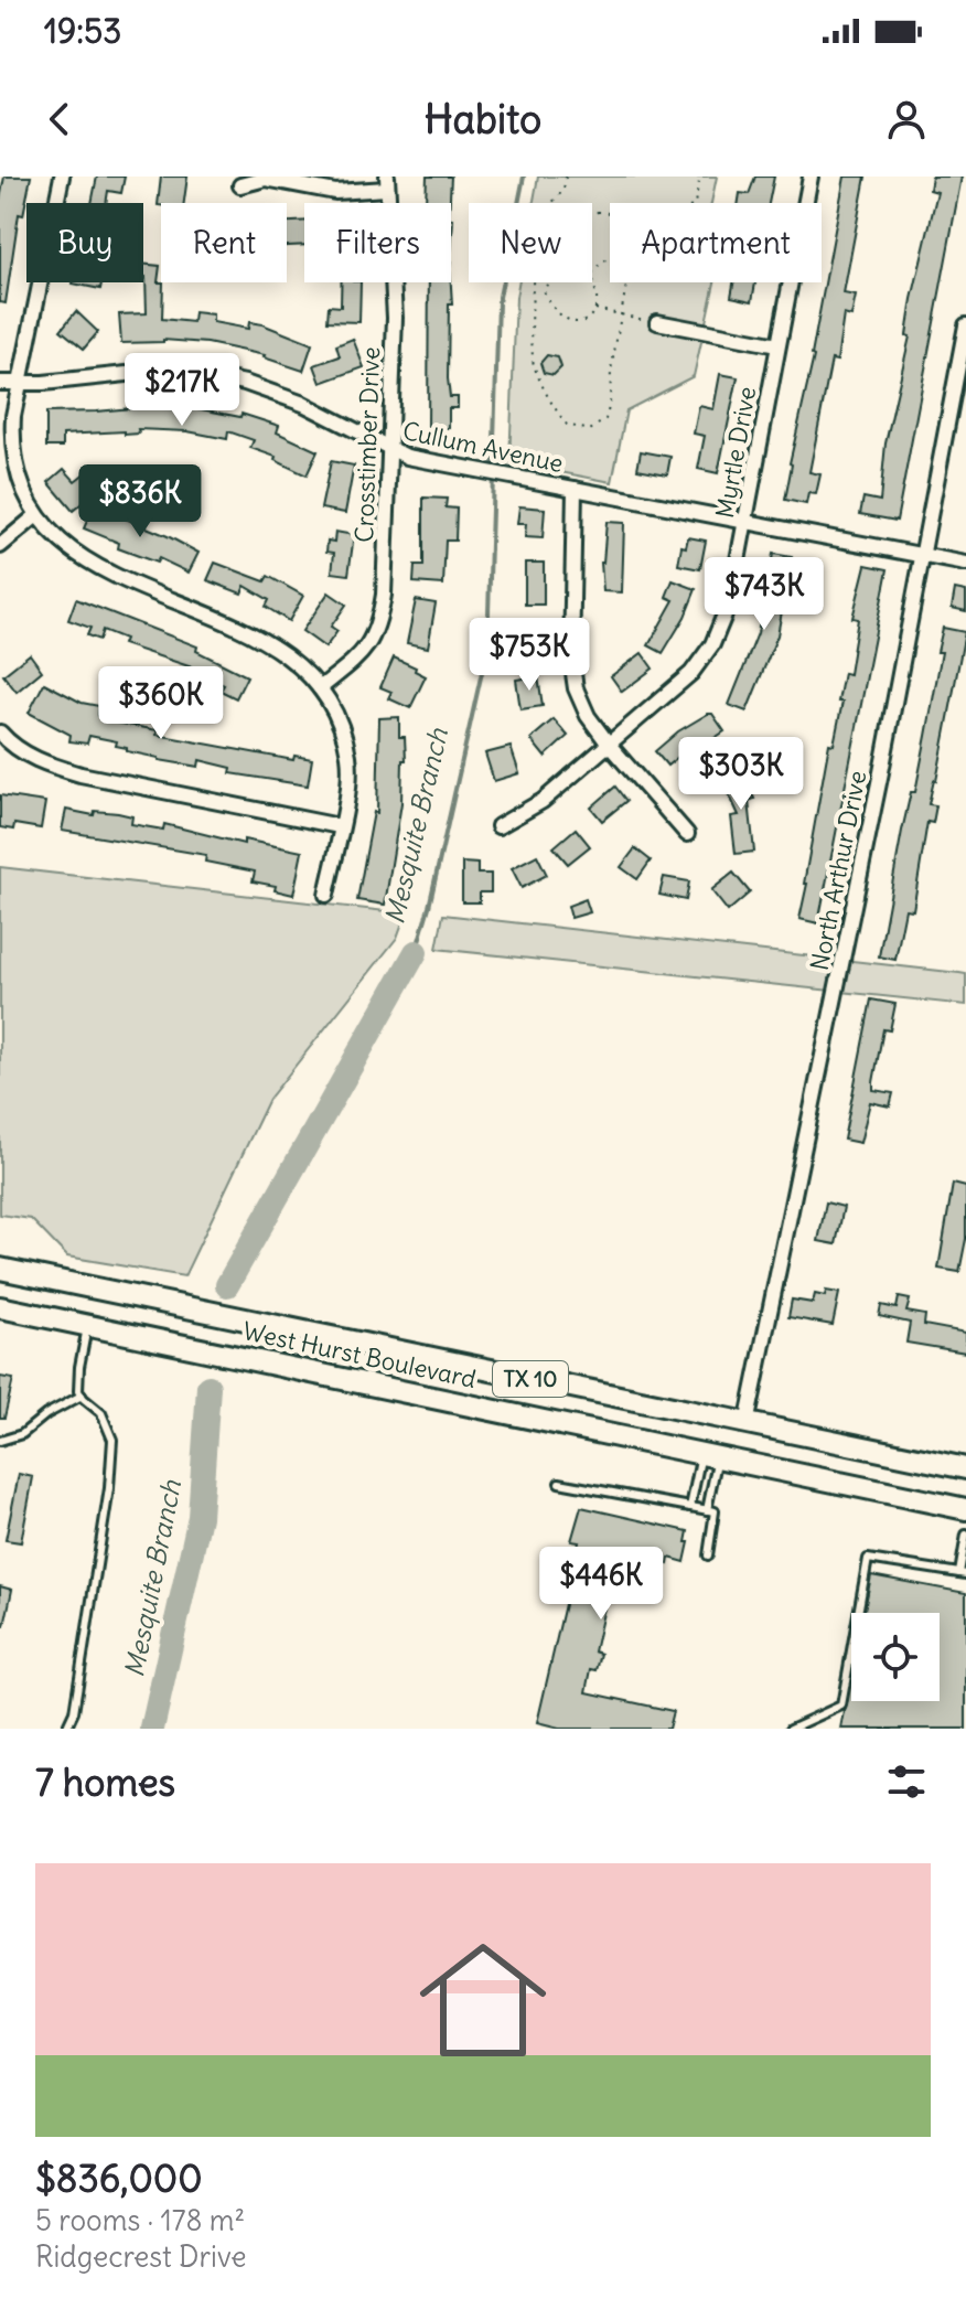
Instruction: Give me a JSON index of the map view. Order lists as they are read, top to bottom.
{
  "streets": {
    "main road": ["West Hurst Boulevard", "TX 10"],
    "street": [
      "Crosstimber Drive",
      "Cullum Avenue",
      "Myrtle Drive",
      "North Arthur Drive"
    ]
  },
  "crossings": [
    ["Crosstimber Drive", "Cullum Avenue"],
    ["Cullum Avenue", "Myrtle Drive"],
    ["Cullum Avenue", "North Arthur Drive"],
    ["North Arthur Drive", "West Hurst Boulevard"]
  ],
  "water": ["Mesquite Branch"],
  "page": {
    "status": "19:53",
    "header": "Habito",
    "chip": [
      "Buy",
      "Rent",
      "Filters",
      "New",
      "Apartment"
    ],
    "price": [
      "$217K",
      "$836K",
      "$743K",
      "$753K",
      "$360K",
      "$303K",
      "$446K"
    ],
    "heading": "7 homes",
    "list": [
      {
        "name": "$836,000",
        "note": "5 rooms · 178 m² · Ridgecrest Drive"
      }
    ]
  }
}
